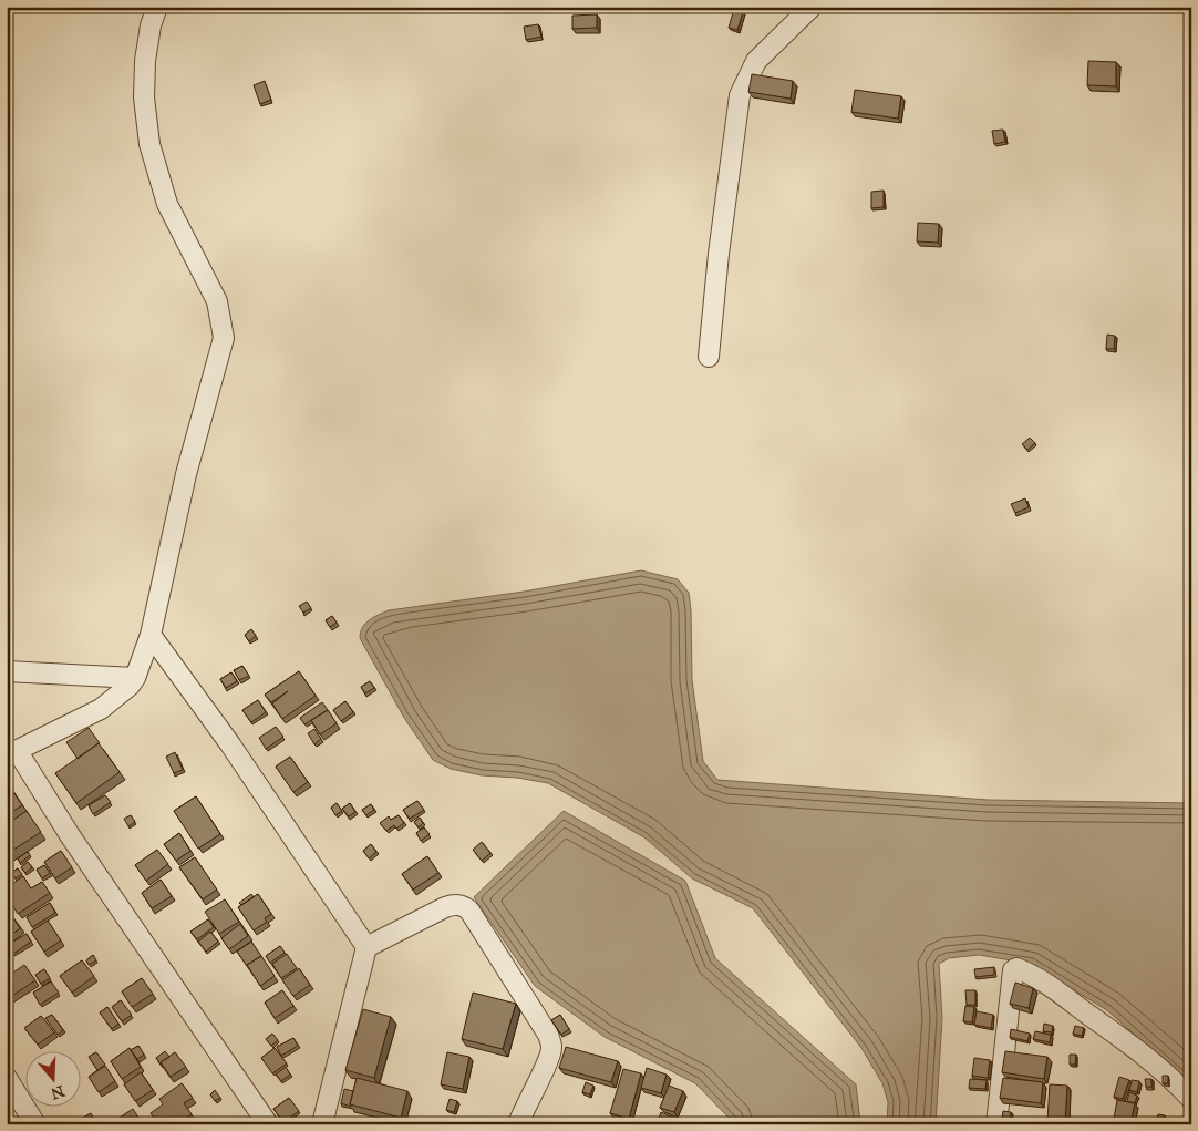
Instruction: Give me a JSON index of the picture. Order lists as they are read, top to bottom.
{
  "north": "bottom"
}
